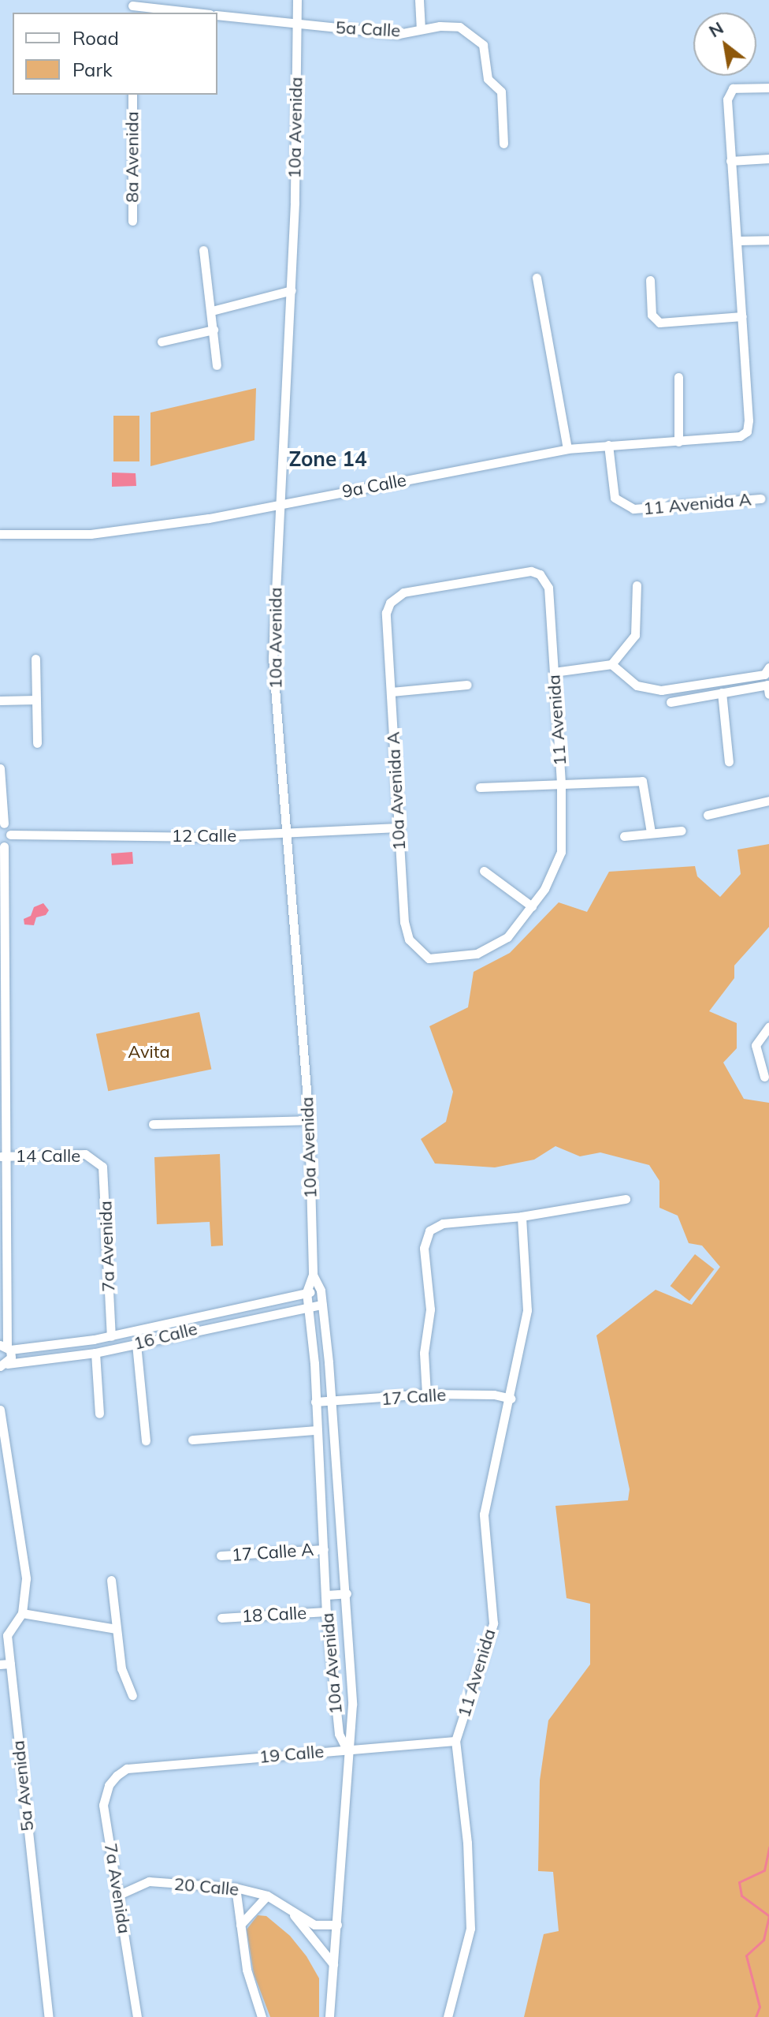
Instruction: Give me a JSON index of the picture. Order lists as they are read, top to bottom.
{
  "streets": {
    "street": [
      "5a Calle",
      "10a Avenida",
      "8a Avenida",
      "9a Calle",
      "11 Avenida A",
      "11 Avenida",
      "10a Avenida A",
      "12 Calle",
      "14 Calle",
      "7a Avenida",
      "16 Calle",
      "17 Calle",
      "17 Calle A",
      "18 Calle",
      "19 Calle",
      "5a Avenida",
      "20 Calle"
    ]
  },
  "crossings": [
    ["5a Calle", "10a Avenida"],
    ["10a Avenida", "9a Calle"],
    ["10a Avenida", "12 Calle"],
    ["10a Avenida", "16 Calle"],
    ["10a Avenida", "17 Calle"],
    ["10a Avenida", "17 Calle A"],
    ["10a Avenida", "18 Calle"],
    ["10a Avenida", "19 Calle"],
    ["10a Avenida", "20 Calle"],
    ["9a Calle", "11 Avenida A"],
    ["11 Avenida", "10a Avenida A"],
    ["11 Avenida", "17 Calle"],
    ["11 Avenida", "19 Calle"],
    ["10a Avenida A", "12 Calle"],
    ["14 Calle", "7a Avenida"],
    ["7a Avenida", "16 Calle"],
    ["7a Avenida", "19 Calle"],
    ["7a Avenida", "20 Calle"]
  ],
  "districts": ["Zone 14"],
  "parks": ["Avita"],
  "legend": ["Road", "Park"],
  "north": "top left"
}
